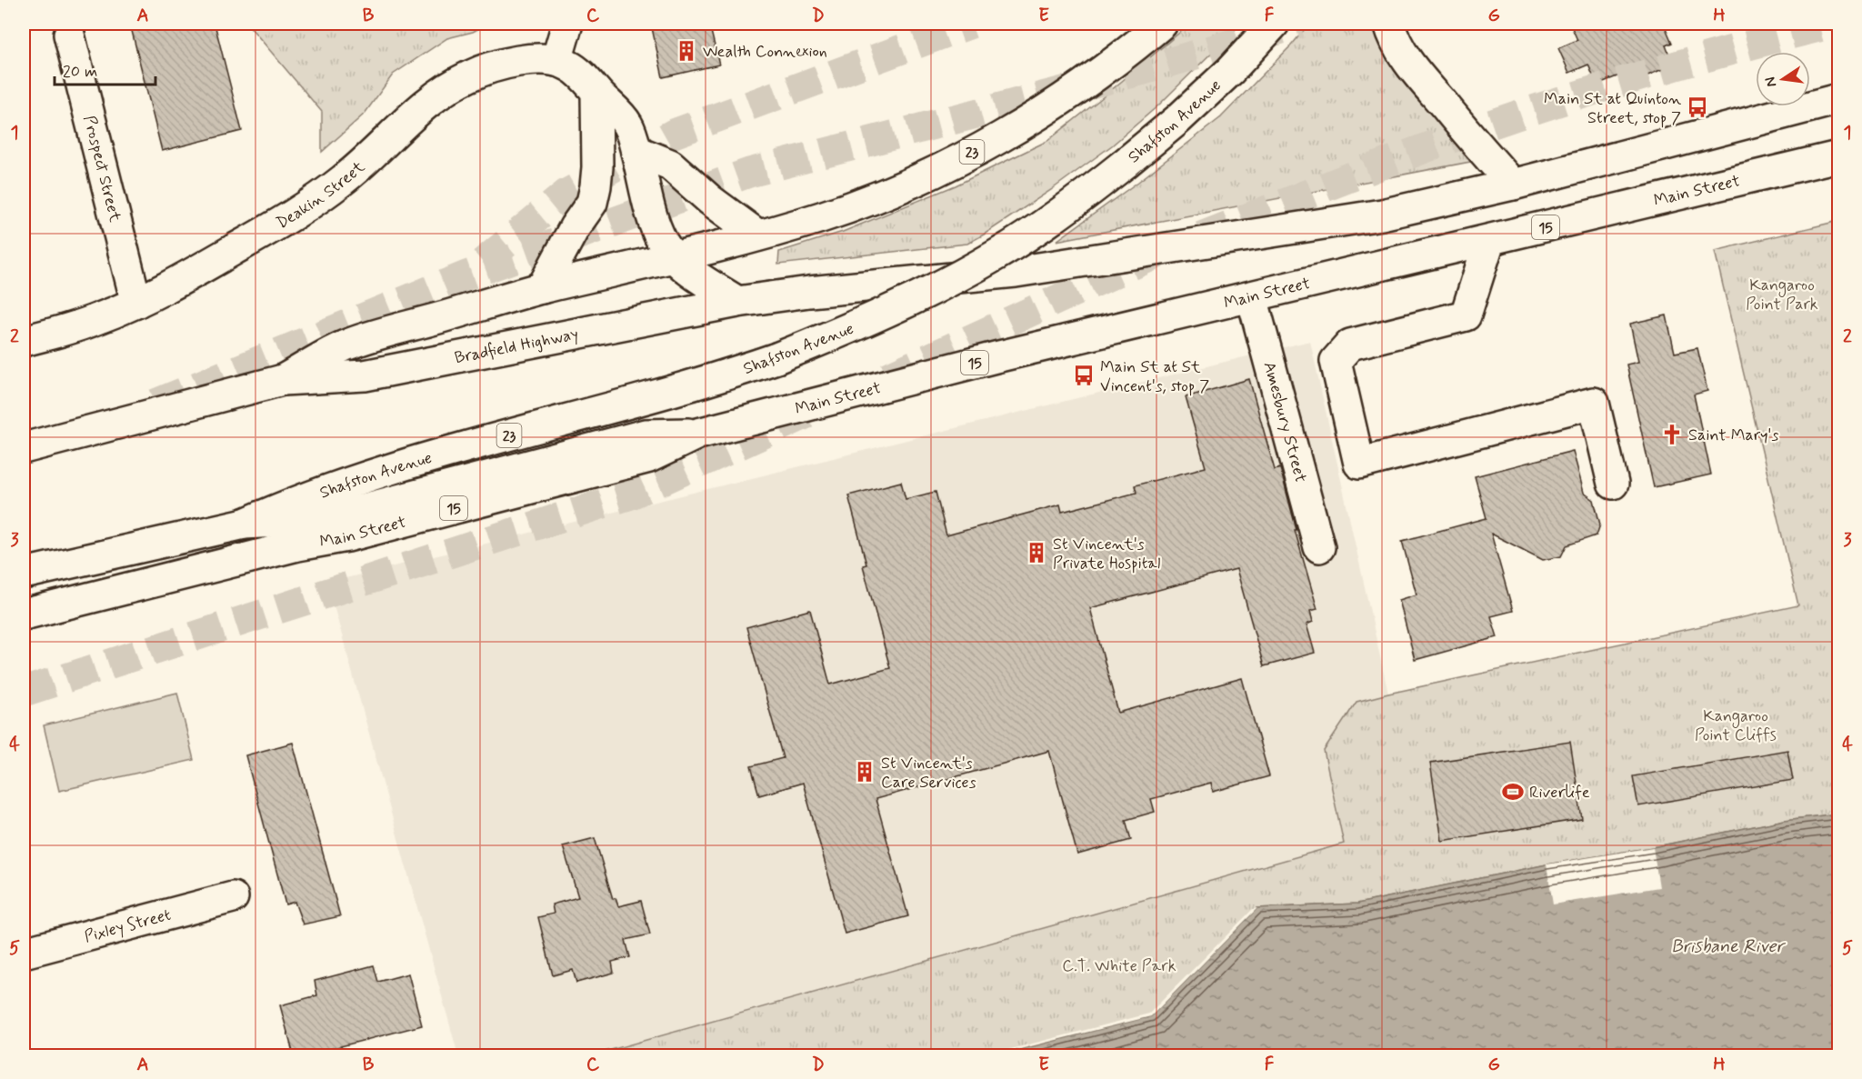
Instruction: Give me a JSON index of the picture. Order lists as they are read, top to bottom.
{
  "streets": {
    "main road": [
      "Shafston Avenue",
      "23",
      "Prospect Street",
      "Main Street",
      "Deakin Street",
      "15",
      "Bradfield Highway",
      "Amesbury Street",
      "Pixley Street"
    ]
  },
  "crossings": [
    ["Shafston Avenue", "Main Street"],
    ["23", "Deakin Street"],
    ["23", "Bradfield Highway"],
    ["Prospect Street", "Deakin Street"],
    ["Main Street", "Amesbury Street"],
    ["Deakin Street", "Bradfield Highway"]
  ],
  "water": ["Brisbane River"],
  "parks": ["Kangaroo Point Park", "Kangaroo Point Cliffs", "C.T. White Park"],
  "places": {
    "building": ["Wealth Connexion", "St Vincent's Private Hospital", "St Vincent's Care Services"],
    "bus stop": ["Main St at Quinton Street, stop 7", "Main St at St Vincent's, stop 7"],
    "church": ["Saint Mary's"],
    "sports": ["Riverlife"]
  },
  "scale_bar": "20 m",
  "north": "left",
  "grid": {
    "columns": [
      "A",
      "B",
      "C",
      "D",
      "E",
      "F",
      "G",
      "H"
    ],
    "rows": [
      "1",
      "2",
      "3",
      "4",
      "5"
    ]
  }
}
